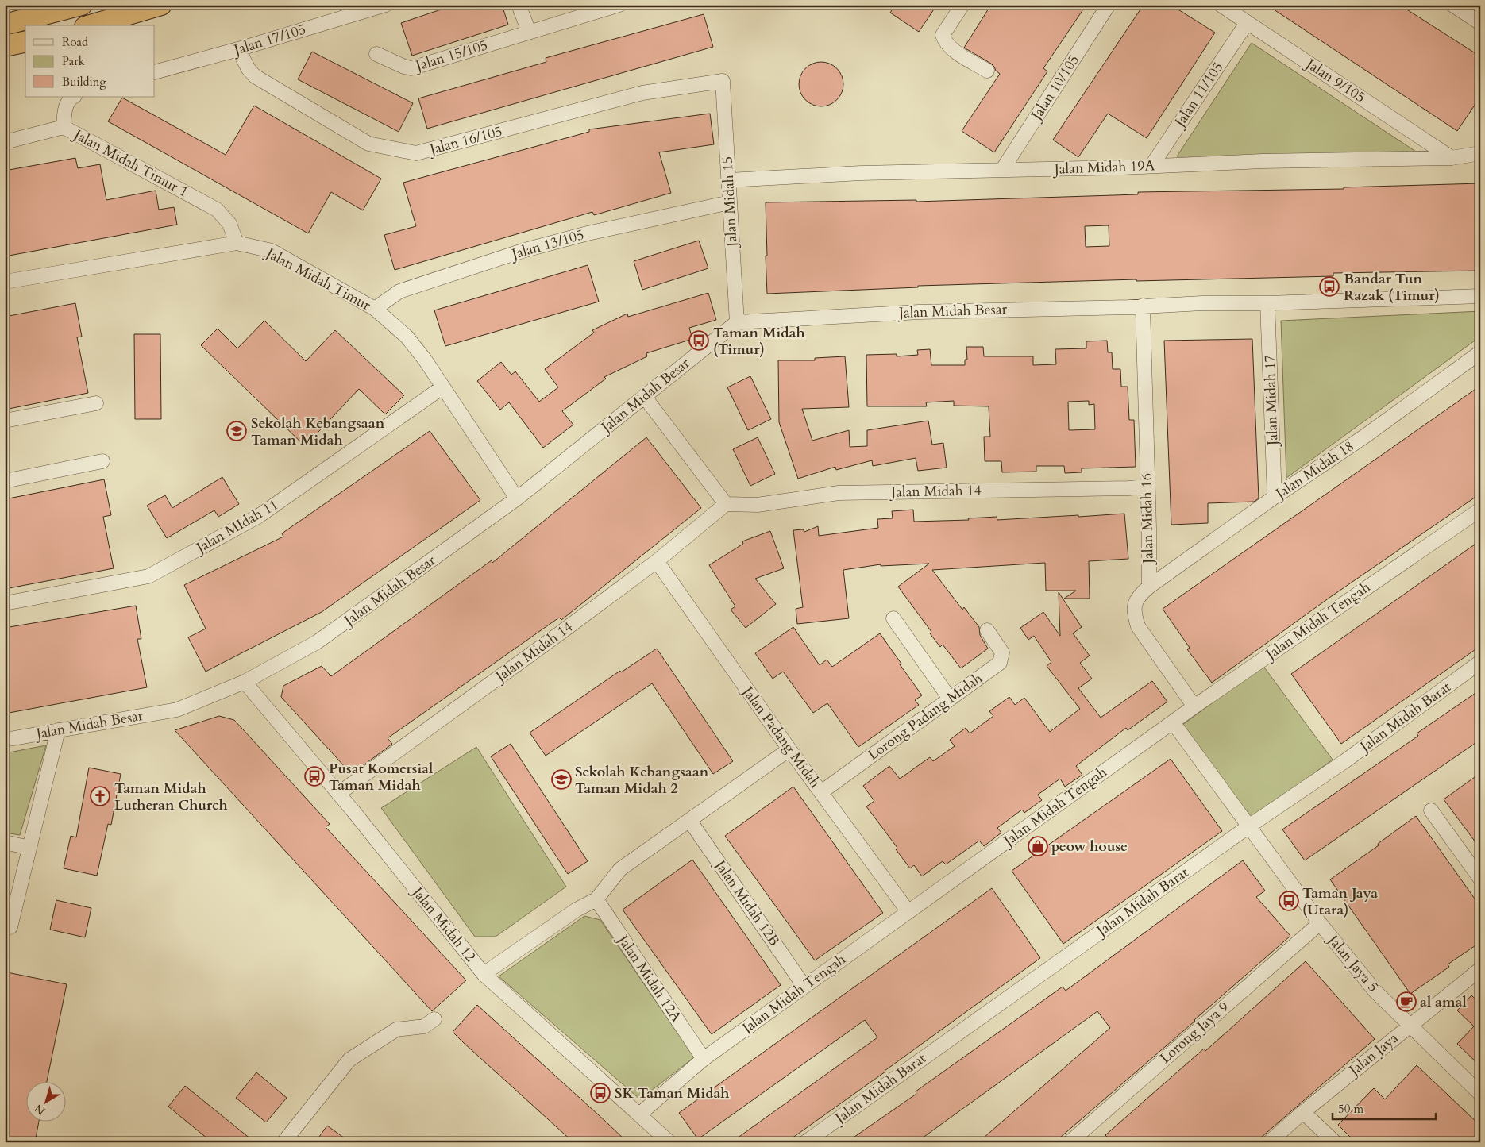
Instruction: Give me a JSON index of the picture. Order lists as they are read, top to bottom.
{
  "streets": {
    "street": [
      "Jalan 17/105",
      "Jalan 15/105",
      "Jalan 9/105",
      "Jalan 10/105",
      "Jalan 11/105",
      "Jalan 16/105",
      "Jalan Midah Timur 1",
      "Jalan Midah 19A",
      "Jalan Midah 15",
      "Jalan 13/105",
      "Jalan Midah Timur",
      "Jalan Midah Besar",
      "Jalan Midah 17",
      "Jalan Midah 18",
      "Jalan Midah 14",
      "Jalan Midah 16",
      "Jalan MIdah 11",
      "Jalan Midah Tengah",
      "Lorong Padang Midah",
      "Jalan Midah Barat",
      "Jalan Padang Midah",
      "Jalan Midah 12B",
      "Jalan Midah 12",
      "Jalan Jaya 5",
      "Jalan Midah 12A",
      "Lorong Jaya 9",
      "Jalan Jaya"
    ]
  },
  "crossings": [
    ["Jalan 17/105", "Jalan 16/105"],
    ["Jalan 9/105", "Jalan 11/105"],
    ["Jalan 9/105", "Jalan Midah 19A"],
    ["Jalan 10/105", "Jalan Midah 19A"],
    ["Jalan 11/105", "Jalan Midah 19A"],
    ["Jalan 16/105", "Jalan Midah 15"],
    ["Jalan Midah Timur 1", "Jalan Midah Timur"],
    ["Jalan Midah 19A", "Jalan Midah 15"],
    ["Jalan Midah 15", "Jalan 13/105"],
    ["Jalan Midah 15", "Jalan Midah Besar"],
    ["Jalan 13/105", "Jalan Midah Timur"],
    ["Jalan Midah Timur", "Jalan Midah Besar"],
    ["Jalan Midah Timur", "Jalan MIdah 11"],
    ["Jalan Midah Besar", "Jalan Midah 17"],
    ["Jalan Midah Besar", "Jalan Midah 16"],
    ["Jalan Midah Besar", "Jalan Midah 12"],
    ["Jalan Midah 17", "Jalan Midah 18"],
    ["Jalan Midah 18", "Jalan Midah 16"],
    ["Jalan Midah 14", "Jalan Midah 16"],
    ["Jalan Midah 14", "Jalan Padang Midah"],
    ["Jalan Midah 14", "Jalan Midah 12"],
    ["Jalan Midah Tengah", "Jalan Padang Midah"],
    ["Jalan Midah Tengah", "Jalan Midah 12B"],
    ["Jalan Midah Tengah", "Jalan Midah 12"],
    ["Jalan Midah Tengah", "Jalan Jaya 5"],
    ["Jalan Midah Tengah", "Jalan Midah 12A"],
    ["Lorong Padang Midah", "Jalan Padang Midah"],
    ["Jalan Midah Barat", "Jalan Jaya 5"],
    ["Jalan Jaya 5", "Lorong Jaya 9"],
    ["Jalan Jaya 5", "Jalan Jaya"]
  ],
  "places": {
    "bus stop": [
      "Bandar Tun Razak (Timur)",
      "Taman Midah (Timur)",
      "Pusat Komersial Taman Midah",
      "Taman Jaya (Utara)",
      "SK Taman Midah"
    ],
    "school or university": ["Sekolah Kebangsaan Taman Midah", "Sekolah Kebangsaan Taman Midah 2"],
    "church": ["Taman Midah Lutheran Church"],
    "shop": ["peow house"],
    "cafe": ["al amal"]
  },
  "legend": ["Road", "Park", "Building"],
  "scale_bar": "50 m",
  "north": "bottom left"
}
